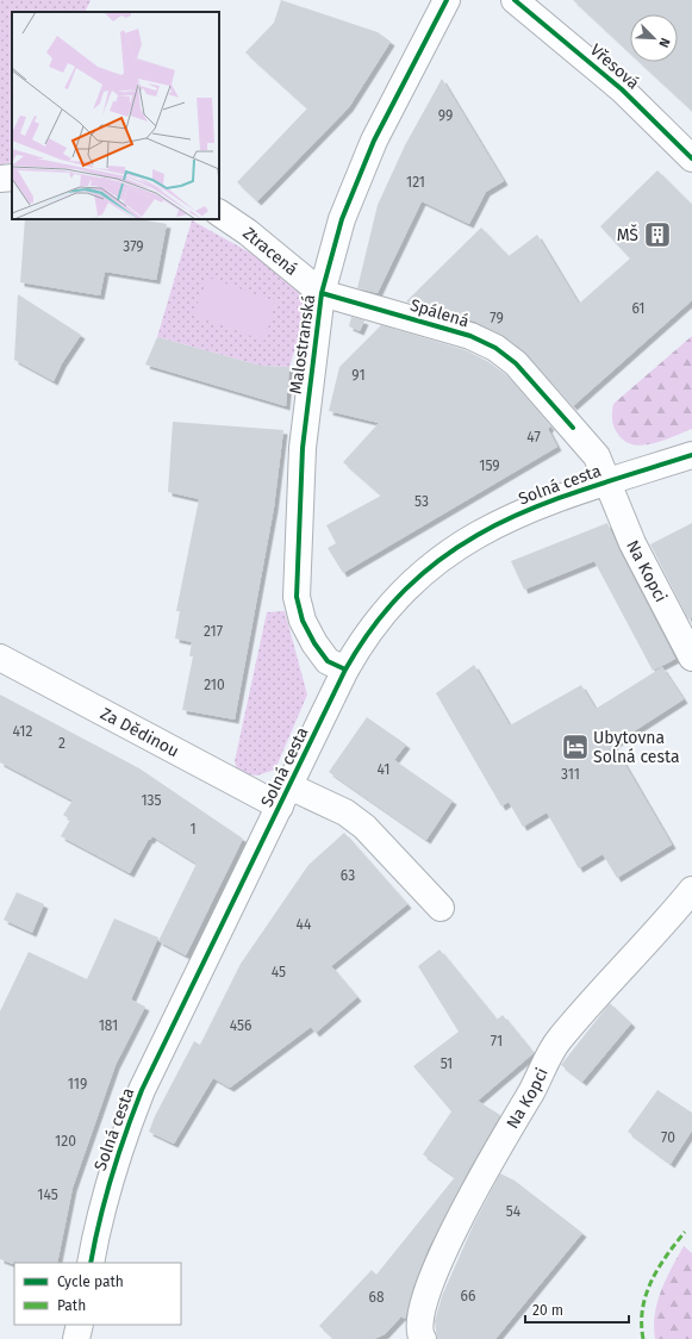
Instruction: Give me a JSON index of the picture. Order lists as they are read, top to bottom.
{
  "streets": {
    "street": [
      "Vřesová",
      "Ztracená",
      "Spálená",
      "Malostranská",
      "Solná cesta",
      "Na Kopci",
      "Za Dědinou"
    ]
  },
  "crossings": [
    ["Ztracená", "Spálená"],
    ["Ztracená", "Malostranská"],
    ["Spálená", "Malostranská"],
    ["Spálená", "Solná cesta"],
    ["Spálená", "Na Kopci"],
    ["Malostranská", "Solná cesta"],
    ["Solná cesta", "Na Kopci"],
    ["Solná cesta", "Za Dědinou"]
  ],
  "places": {
    "building": ["MŠ"],
    "hotel": ["Ubytovna Solná cesta"]
  },
  "house_numbers": [
    "99",
    "121",
    "379",
    "61",
    "79",
    "91",
    "47",
    "159",
    "53",
    "217",
    "210",
    "412",
    "2",
    "41",
    "311",
    "135",
    "1",
    "63",
    "44",
    "45",
    "181",
    "456",
    "71",
    "51",
    "119",
    "70",
    "120",
    "145",
    "54",
    "66",
    "68"
  ],
  "legend": ["Cycle path", "Path"],
  "scale_bar": "20 m",
  "north": "bottom right"
}
